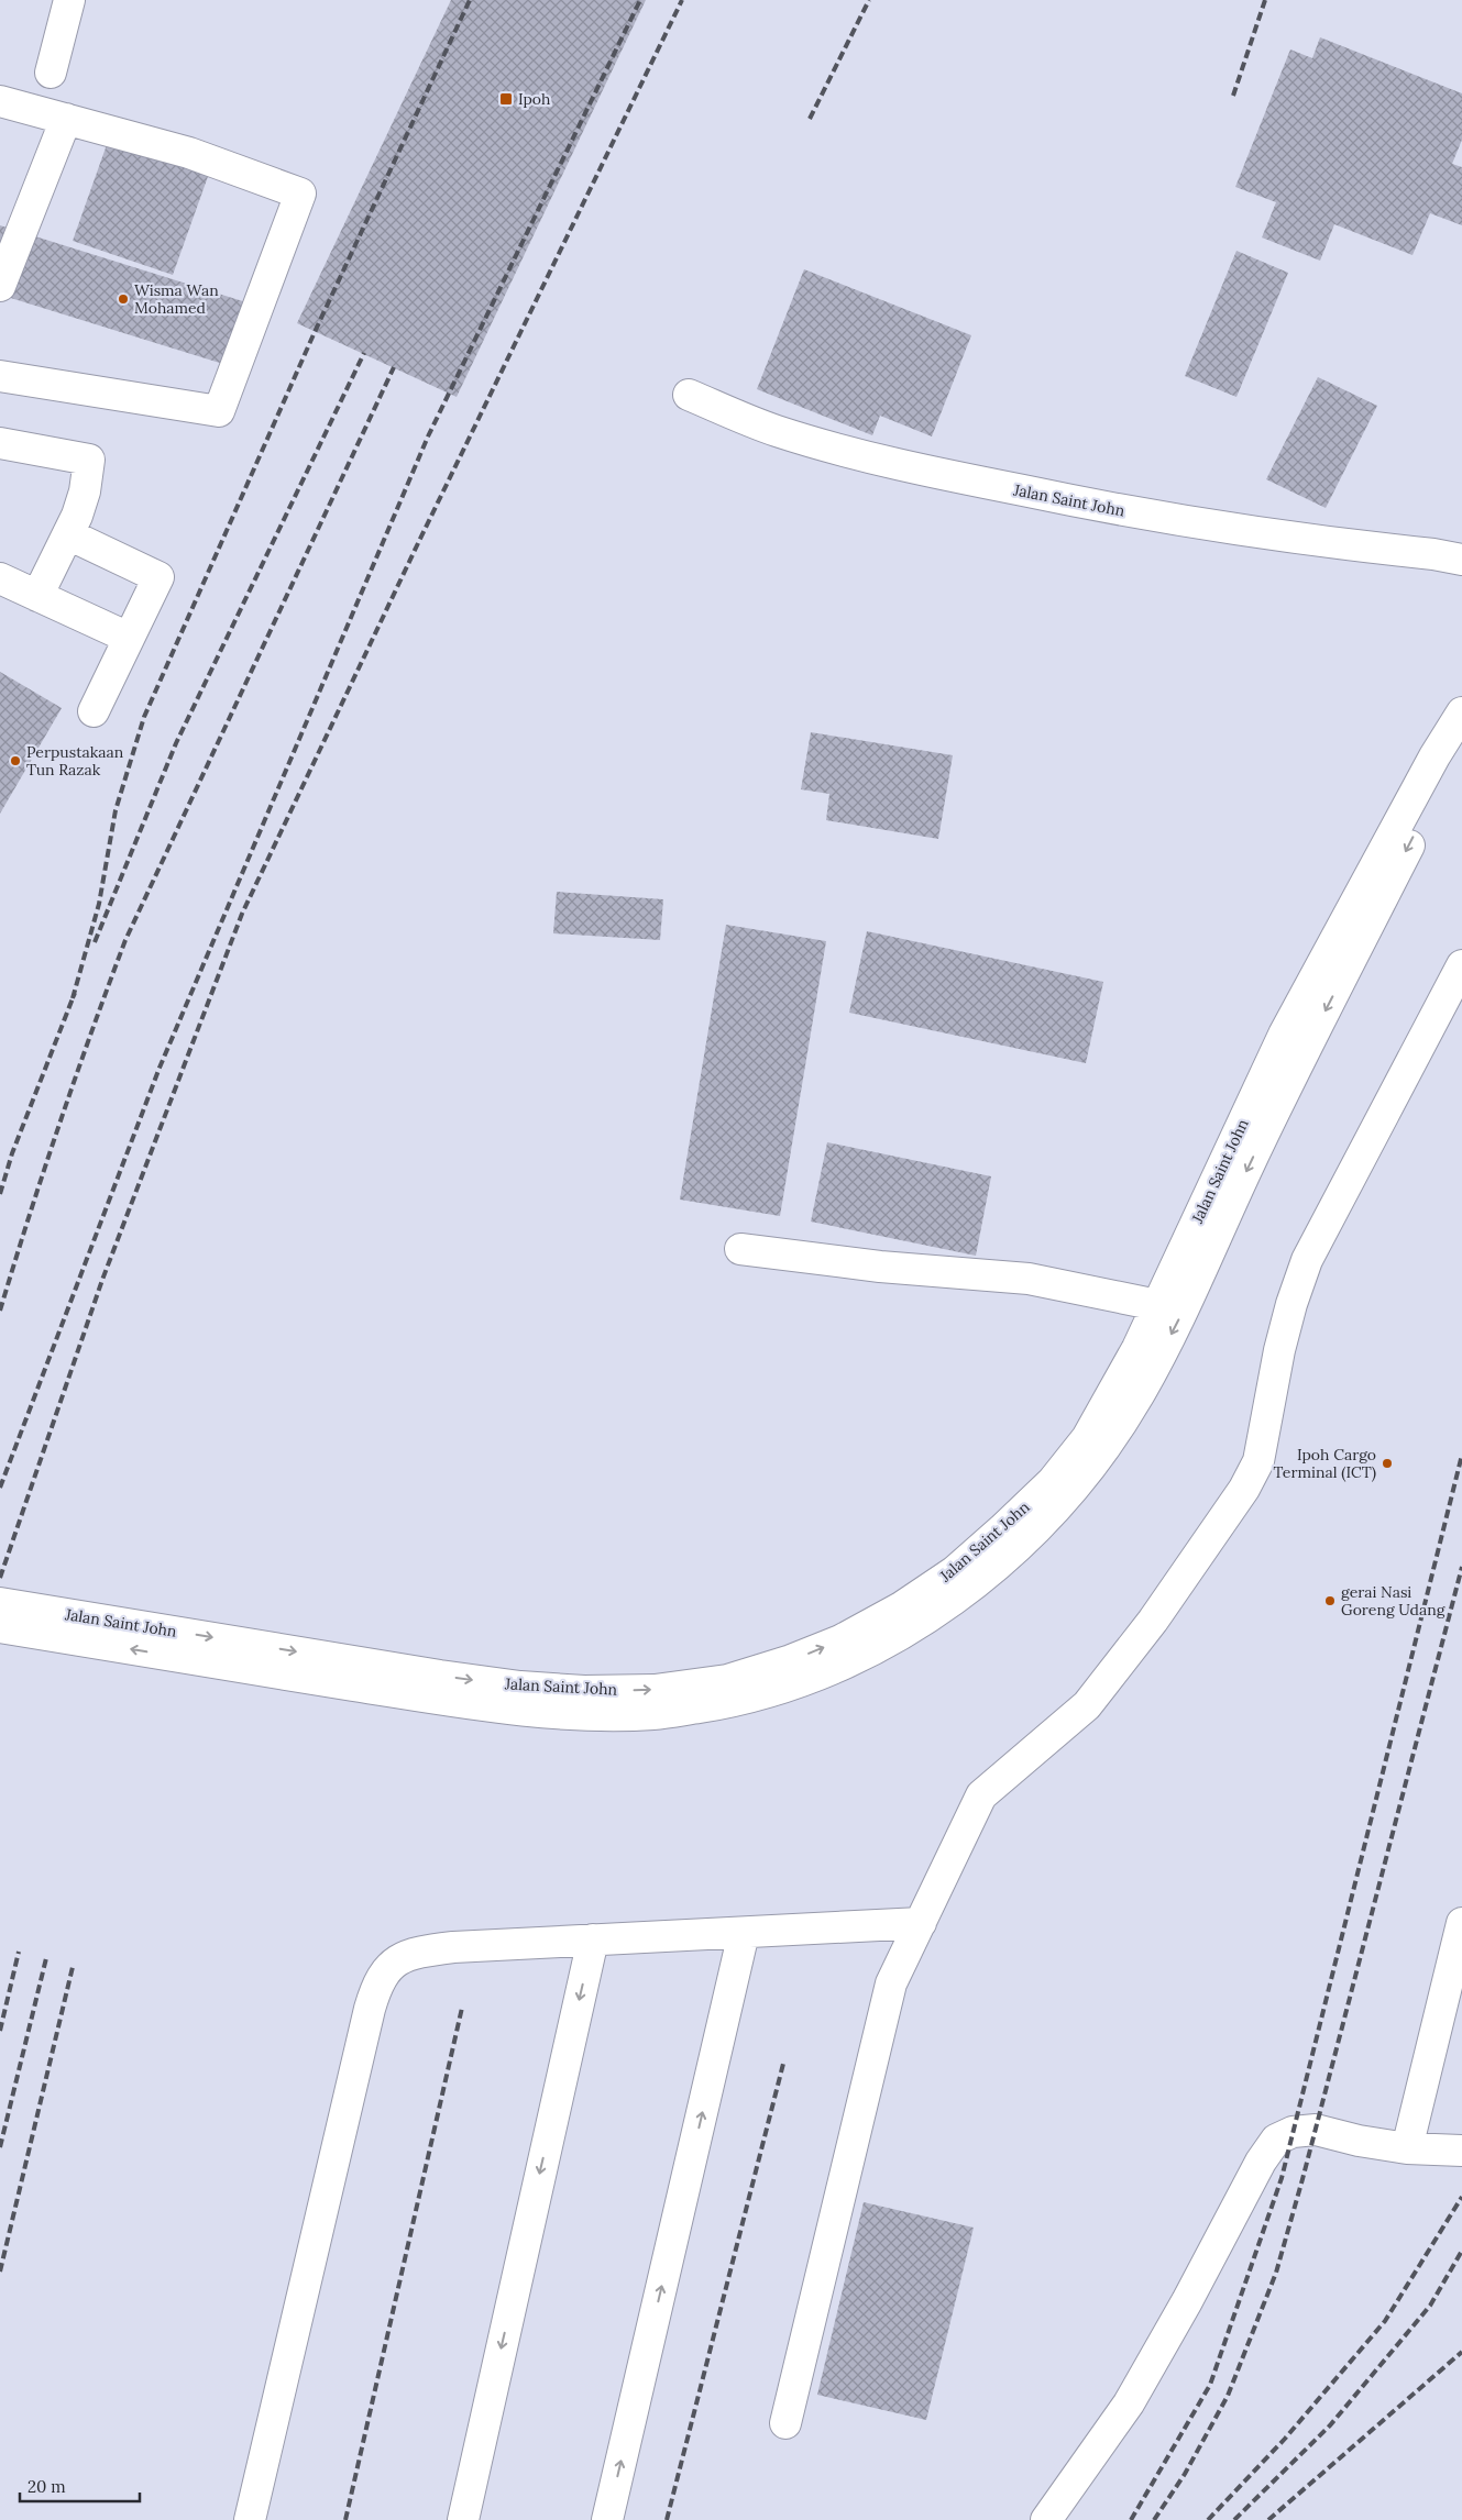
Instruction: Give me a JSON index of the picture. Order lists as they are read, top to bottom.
{
  "streets": {
    "street": ["Jalan Saint John"]
  },
  "places": {
    "transit": ["Ipoh"],
    "other": [
      "Wisma Wan Mohamed",
      "Perpustakaan Tun Razak",
      "Ipoh Cargo Terminal (ICT)",
      "gerai Nasi Goreng Udang"
    ]
  },
  "scale_bar": "20 m"
}
